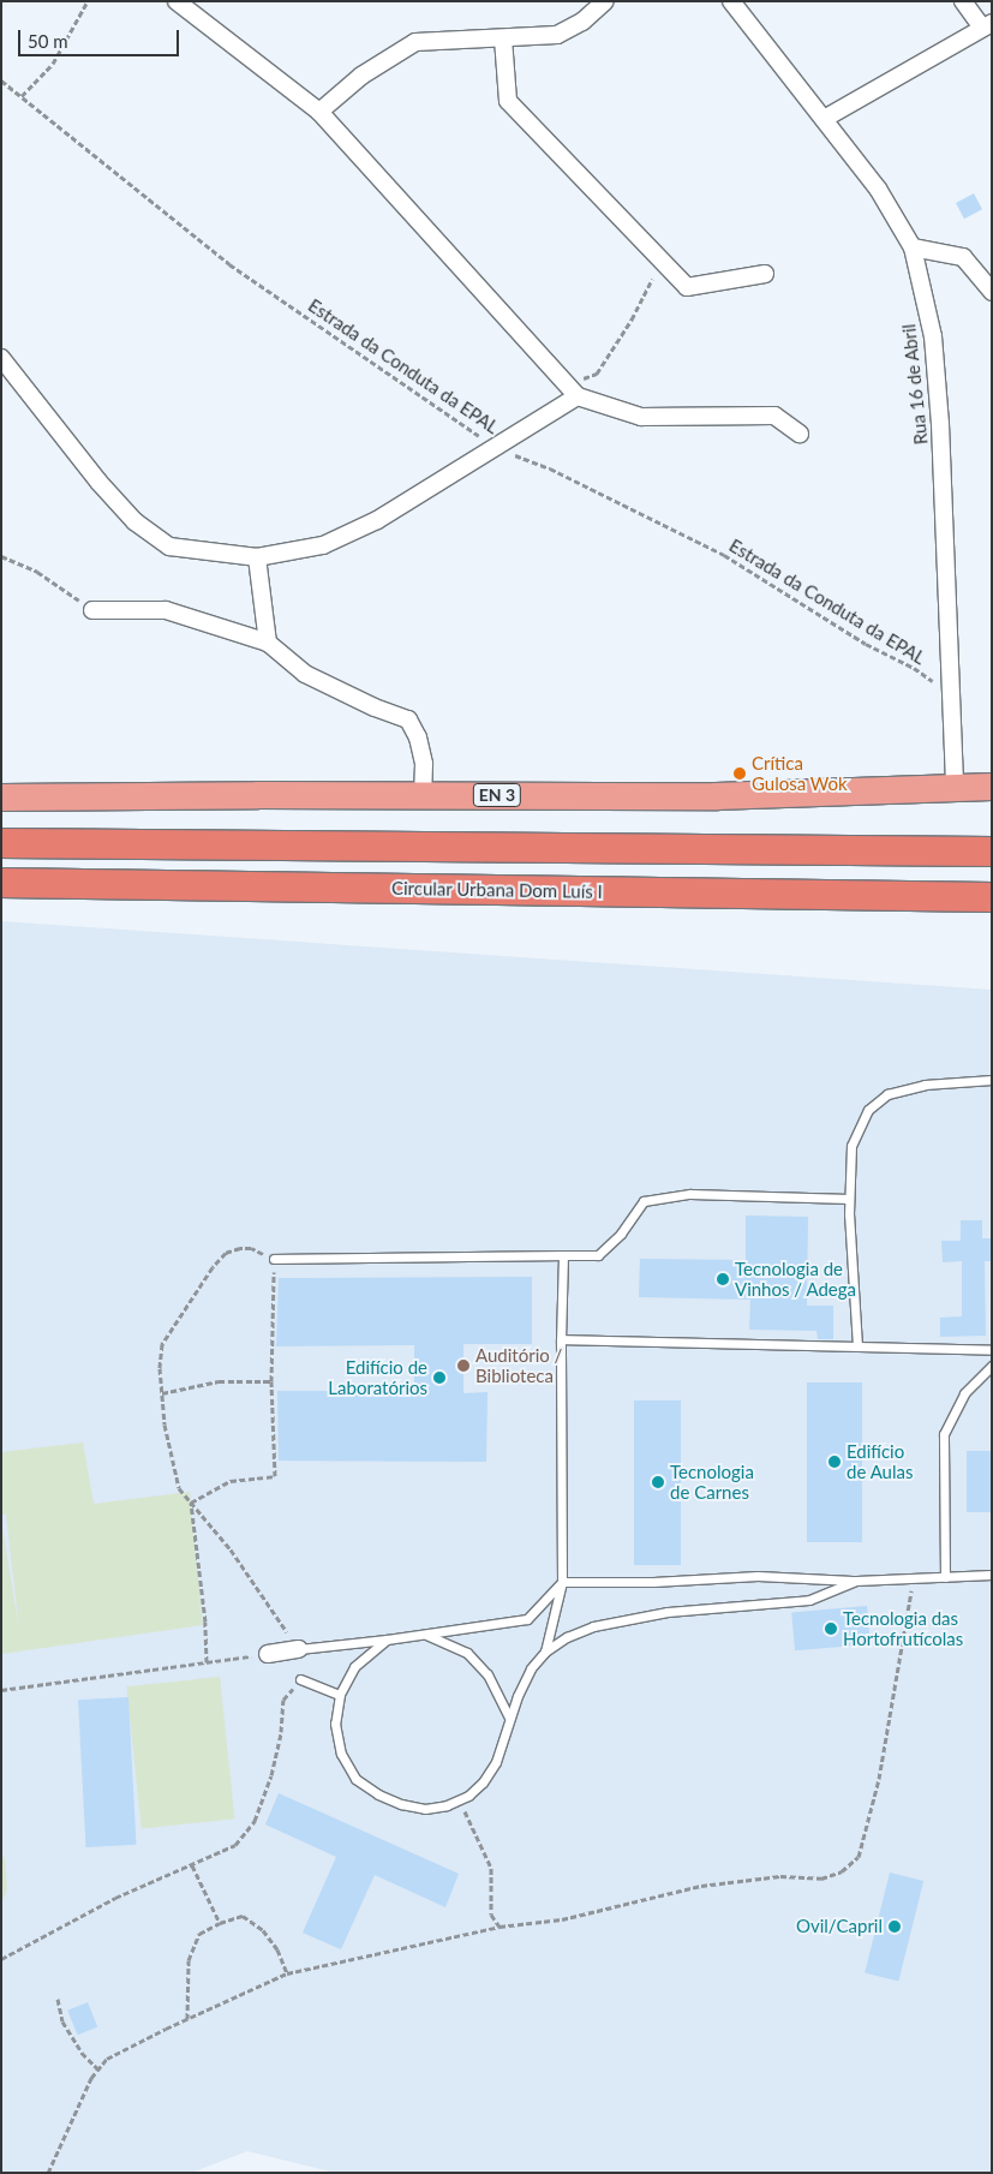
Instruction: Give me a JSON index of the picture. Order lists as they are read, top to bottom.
{
  "streets": {
    "highway": ["Circular Urbana Dom Luís I"],
    "main road": ["EN 3"],
    "street": ["Rua 16 de Abril"],
    "path": ["Estrada da Conduta da EPAL"]
  },
  "crossings": [
    ["Estrada da Conduta da EPAL", "Rua 16 de Abril"],
    ["Rua 16 de Abril", "EN 3"]
  ],
  "places": [
    "Crítica Gulosa Wok",
    "Tecnologia de Vinhos / Adega",
    "Auditório / Biblioteca",
    "Edifício de Laboratórios",
    "Edifício de Aulas",
    "Tecnologia de Carnes",
    "Tecnologia das Hortofrutícolas",
    "Ovil/Capril"
  ],
  "scale_bar": "50 m"
}
